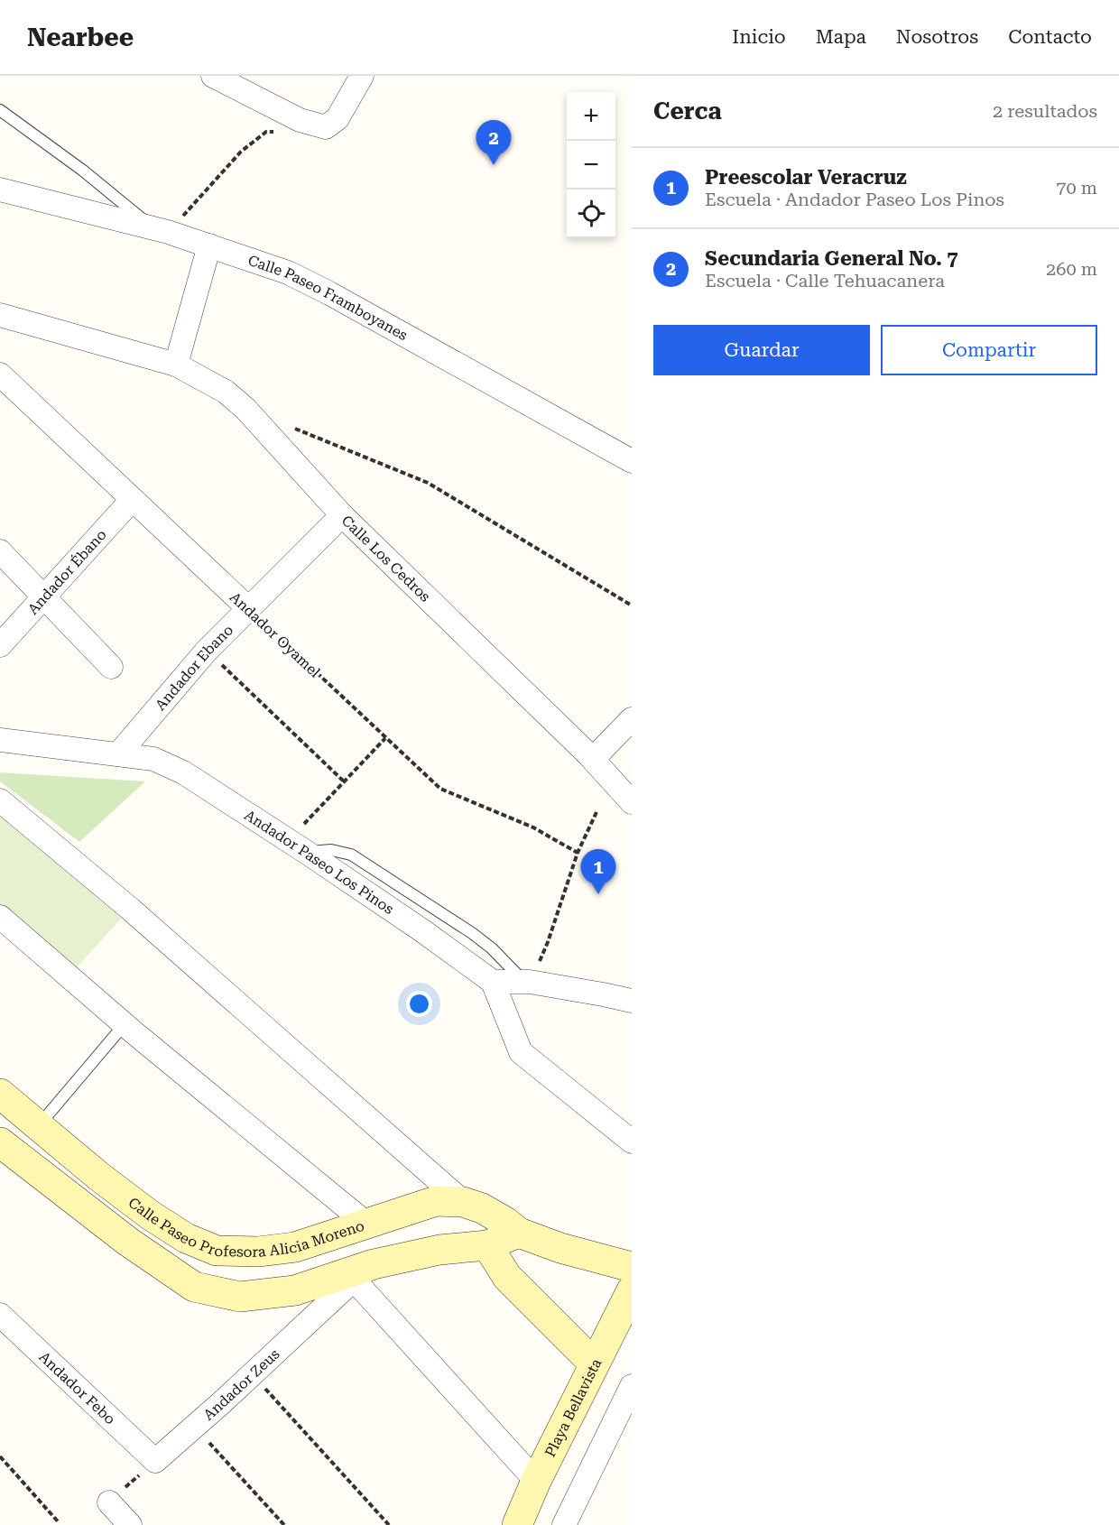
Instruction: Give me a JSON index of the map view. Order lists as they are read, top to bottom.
{
  "streets": {
    "street": [
      "Calle Paseo Framboyanes",
      "Calle Los Cedros",
      "Andador Ébano",
      "Andador Oyamel",
      "Andador Ebano",
      "Andador Paseo Los Pinos",
      "Calle Paseo Profesora Alicia Moreno",
      "Andador Zeus",
      "Andador Febo",
      "Playa Bellavista"
    ]
  },
  "crossings": [
    ["Calle Los Cedros", "Andador Ebano"],
    ["Andador Ébano", "Andador Oyamel"],
    ["Andador Oyamel", "Andador Ebano"],
    ["Andador Ebano", "Andador Paseo Los Pinos"],
    ["Andador Zeus", "Andador Febo"]
  ],
  "page": {
    "header": "Nearbee",
    "nav": [
      "Inicio",
      "Mapa",
      "Nosotros",
      "Contacto"
    ],
    "heading": ["Cerca", "2 resultados"],
    "map_buttons": ["+", "−"],
    "pins": ["2", "1"],
    "list": [
      {
        "mark": "1",
        "name": "Preescolar Veracruz",
        "note": "Escuela · Andador Paseo Los Pinos",
        "value": "70 m"
      },
      {
        "mark": "2",
        "name": "Secundaria General No. 7",
        "note": "Escuela · Calle Tehuacanera",
        "value": "260 m"
      }
    ],
    "buttons": ["Guardar", "Compartir"]
  }
}
